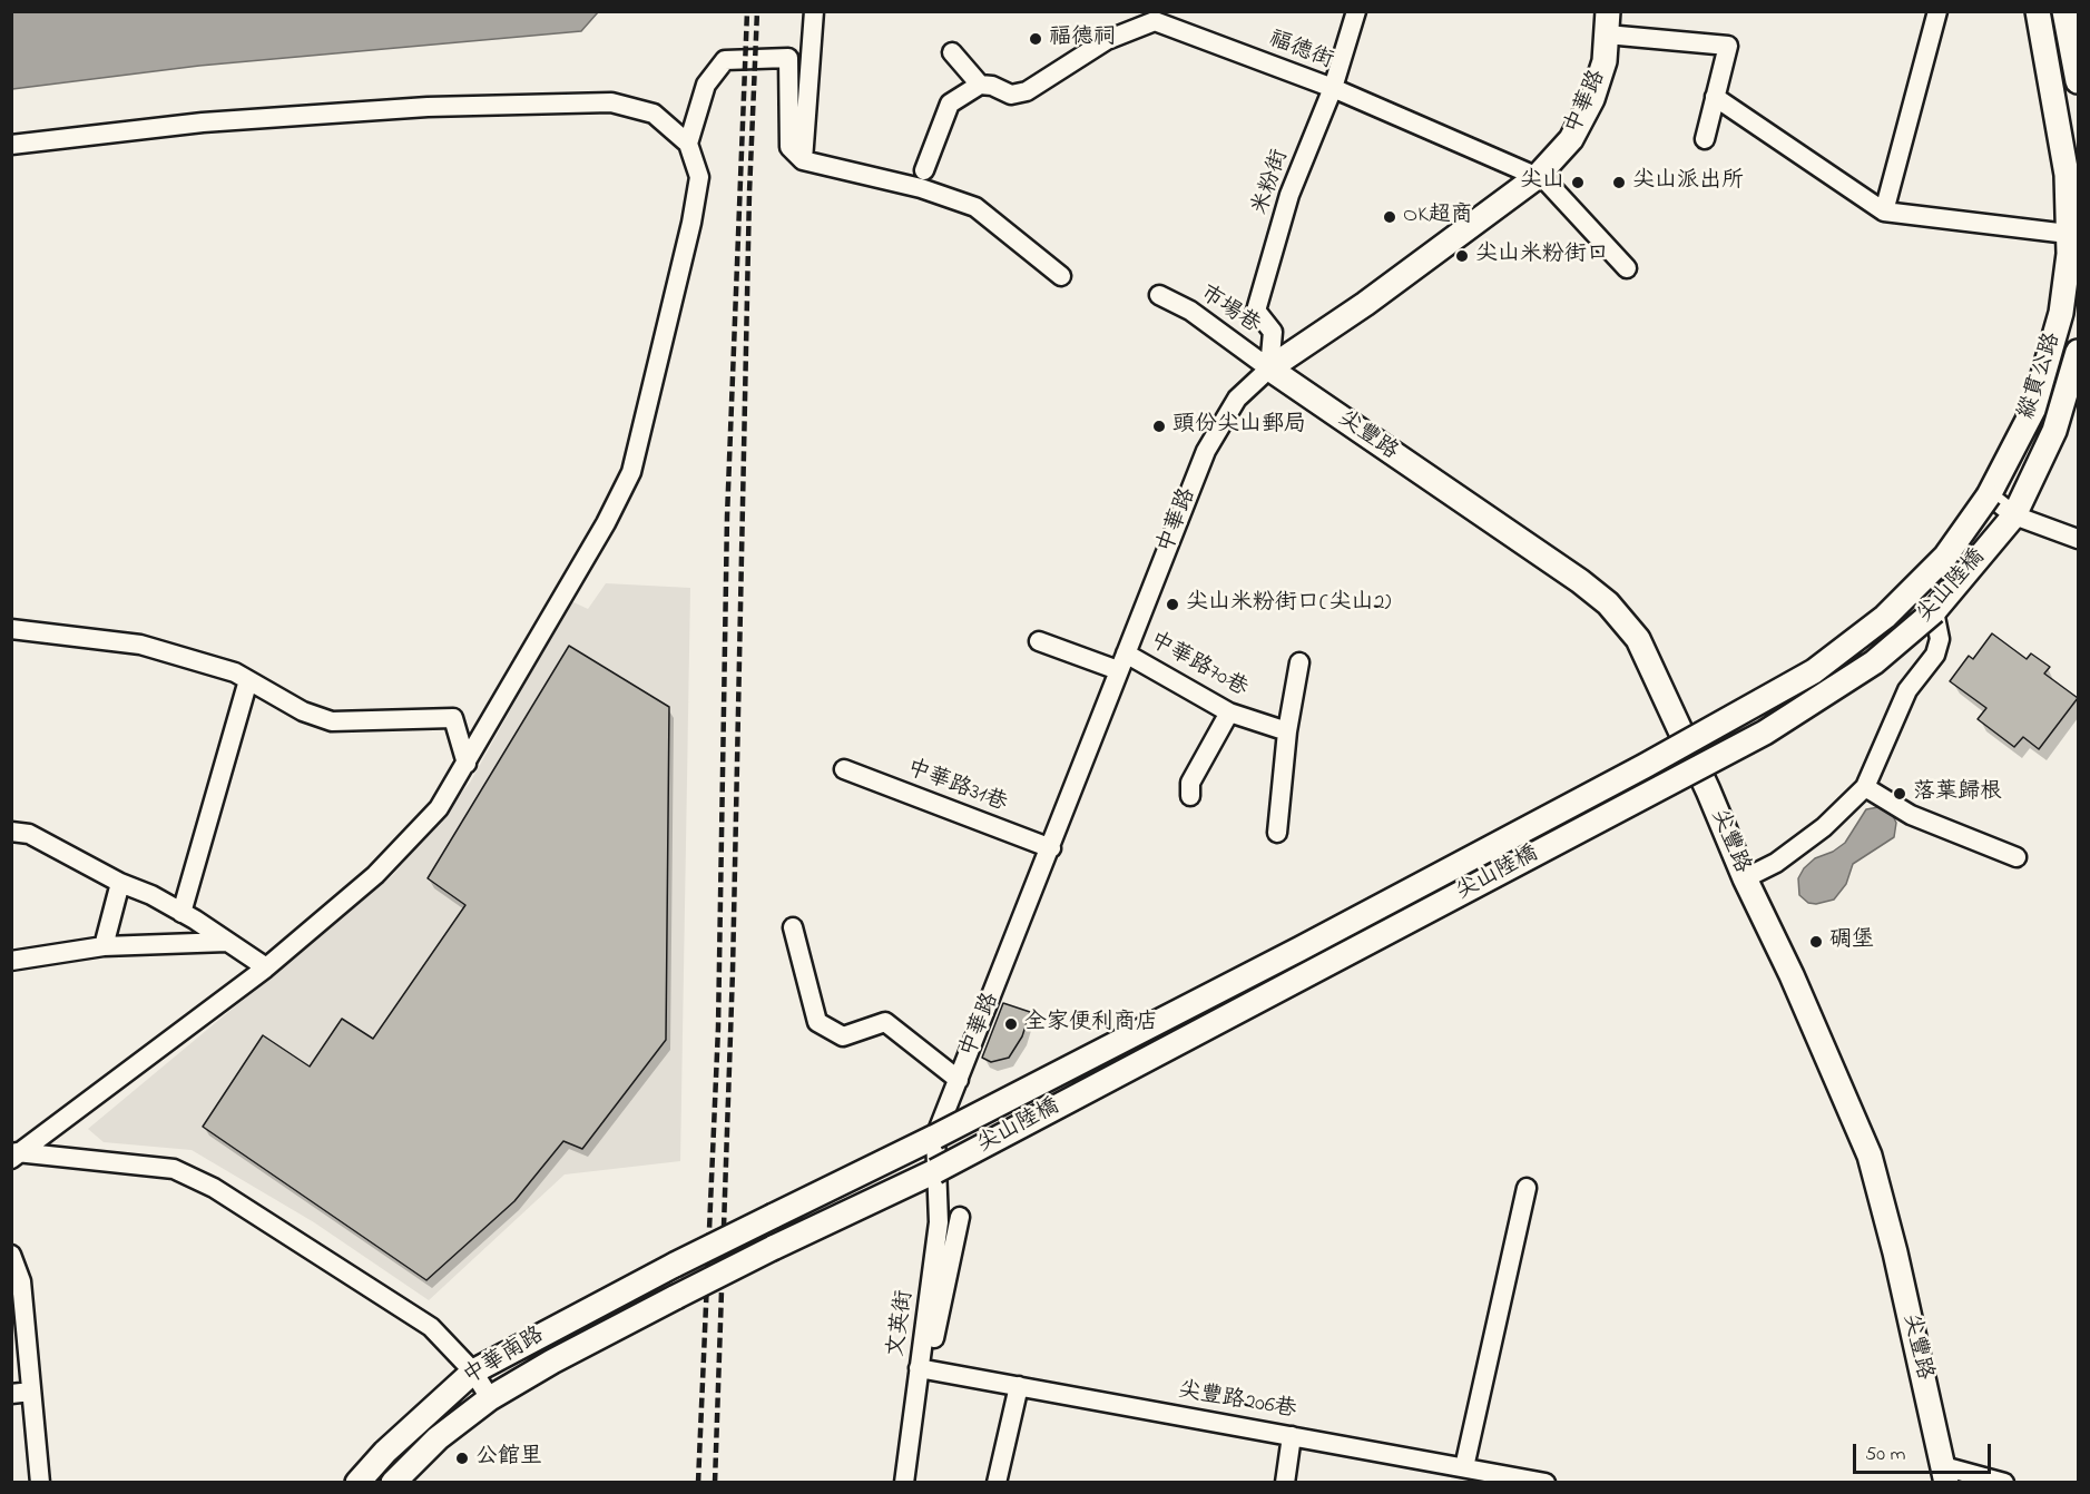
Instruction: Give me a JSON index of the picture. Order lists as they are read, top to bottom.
{
  "streets": {
    "main road": [
      "中華路",
      "縱貫公路",
      "尖豐路",
      "尖山陸橋",
      "中華南路"
    ],
    "street": [
      "福德街",
      "米粉街",
      "市場巷",
      "中華路70巷",
      "中華路31巷",
      "文英街",
      "尖豐路206巷"
    ]
  },
  "crossings": [
    ["福德街", "中華路"],
    ["福德街", "米粉街"],
    ["中華路", "米粉街"],
    ["中華路", "市場巷"],
    ["中華路", "尖豐路"],
    ["中華路", "尖山陸橋"],
    ["中華路", "中華路70巷"],
    ["中華路", "中華路31巷"],
    ["中華路", "文英街"],
    ["中華路", "中華南路"],
    ["米粉街", "市場巷"],
    ["米粉街", "尖豐路"],
    ["市場巷", "尖豐路"],
    ["縱貫公路", "尖山陸橋"],
    ["尖山陸橋", "文英街"],
    ["尖山陸橋", "中華南路"],
    ["文英街", "中華南路"],
    ["文英街", "尖豐路206巷"]
  ],
  "places": [
    "福德祠",
    "尖山",
    "尖山派出所",
    "OK超商",
    "尖山米粉街口",
    "頭份尖山郵局",
    "尖山米粉街口(尖山2)",
    "落葉歸根",
    "碉堡",
    "全家便利商店",
    "公館里"
  ],
  "scale_bar": "50 m"
}
